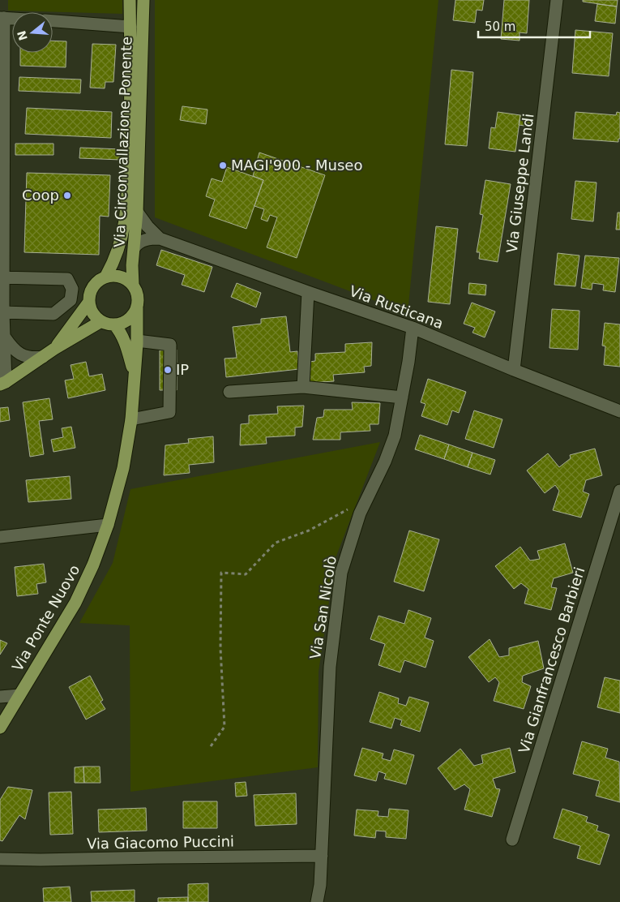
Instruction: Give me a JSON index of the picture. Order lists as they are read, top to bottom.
{
  "streets": {
    "main road": ["Via Circonvallazione Ponente", "Via Ponte Nuovo"],
    "street": [
      "Via Giuseppe Landi",
      "Via Rusticana",
      "Via San Nicolò",
      "Via Gianfrancesco Barbieri",
      "Via Giacomo Puccini"
    ]
  },
  "crossings": [
    ["Via Circonvallazione Ponente", "Via Rusticana"],
    ["Via Circonvallazione Ponente", "Via Ponte Nuovo"],
    ["Via Giuseppe Landi", "Via Rusticana"],
    ["Via Rusticana", "Via San Nicolò"],
    ["Via San Nicolò", "Via Giacomo Puccini"]
  ],
  "places": ["MAGI'900 - Museo", "Coop", "IP"],
  "scale_bar": "50 m",
  "north": "left"
}
